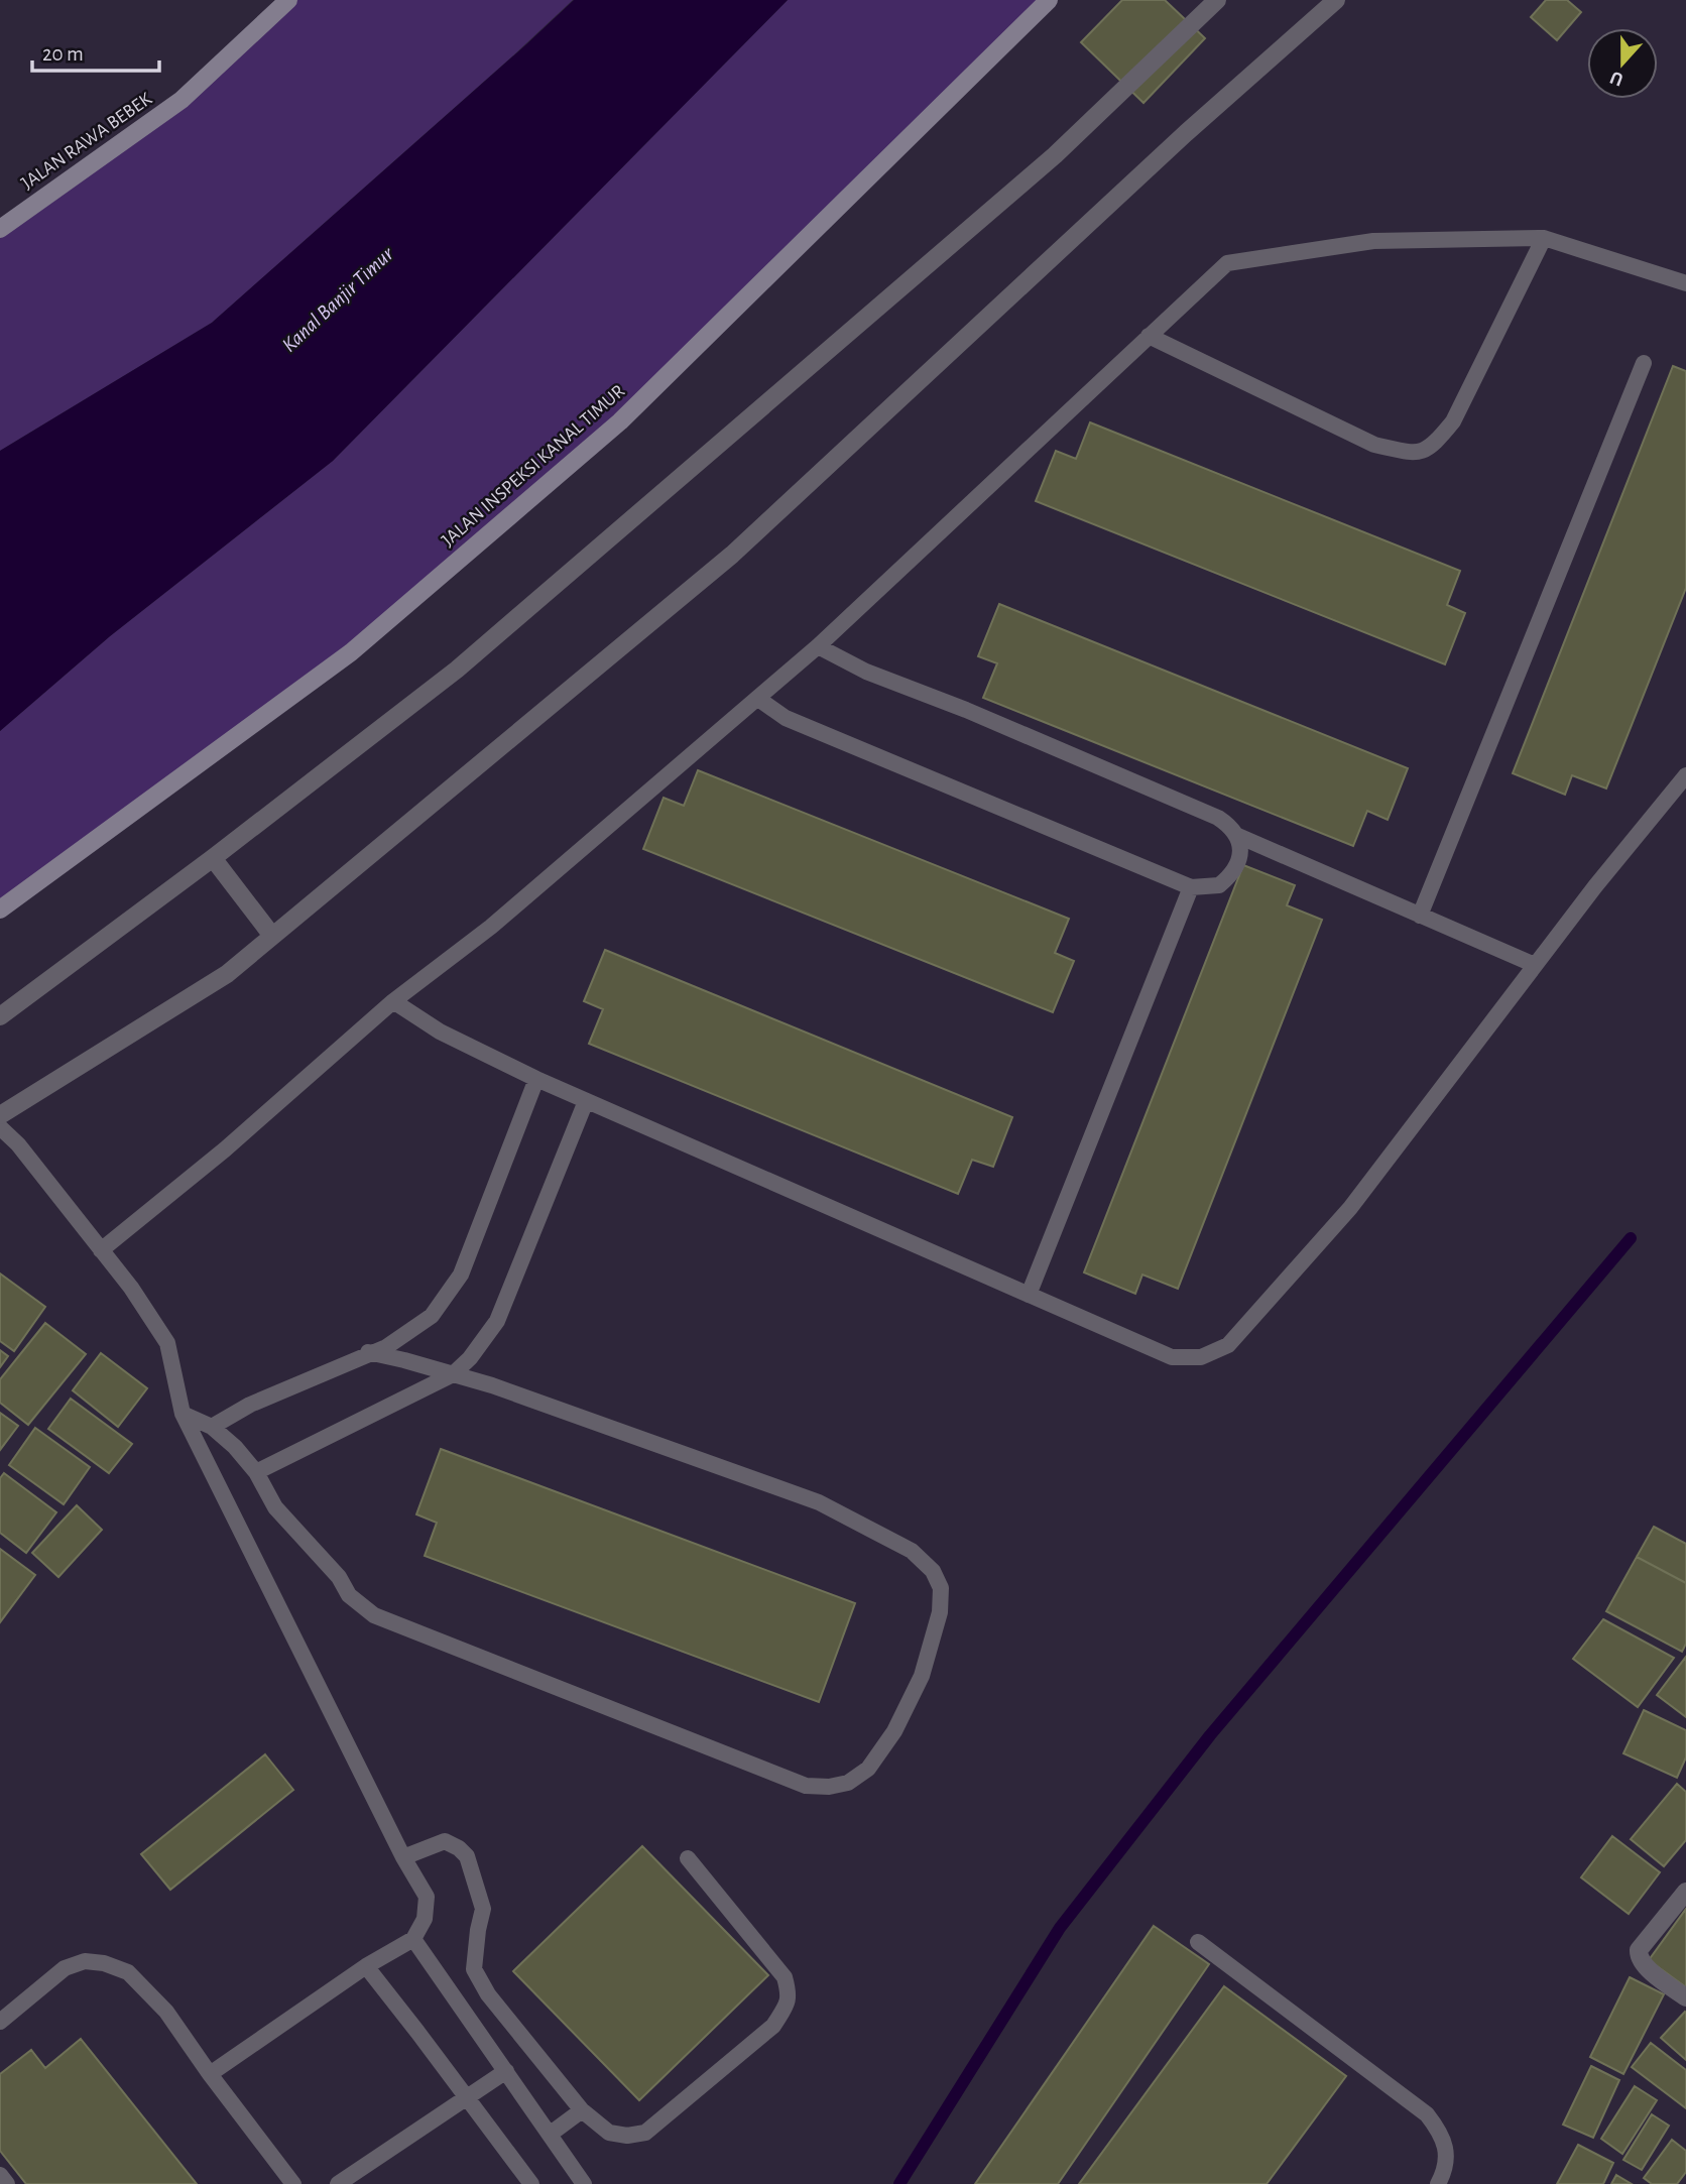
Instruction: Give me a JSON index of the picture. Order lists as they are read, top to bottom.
{
  "streets": {
    "street": ["JALAN RAWA BEBEK", "JALAN INSPEKSI KANAL TIMUR"]
  },
  "water": ["Kanal Banjir Timur"],
  "scale_bar": "20 m",
  "north": "bottom"
}
